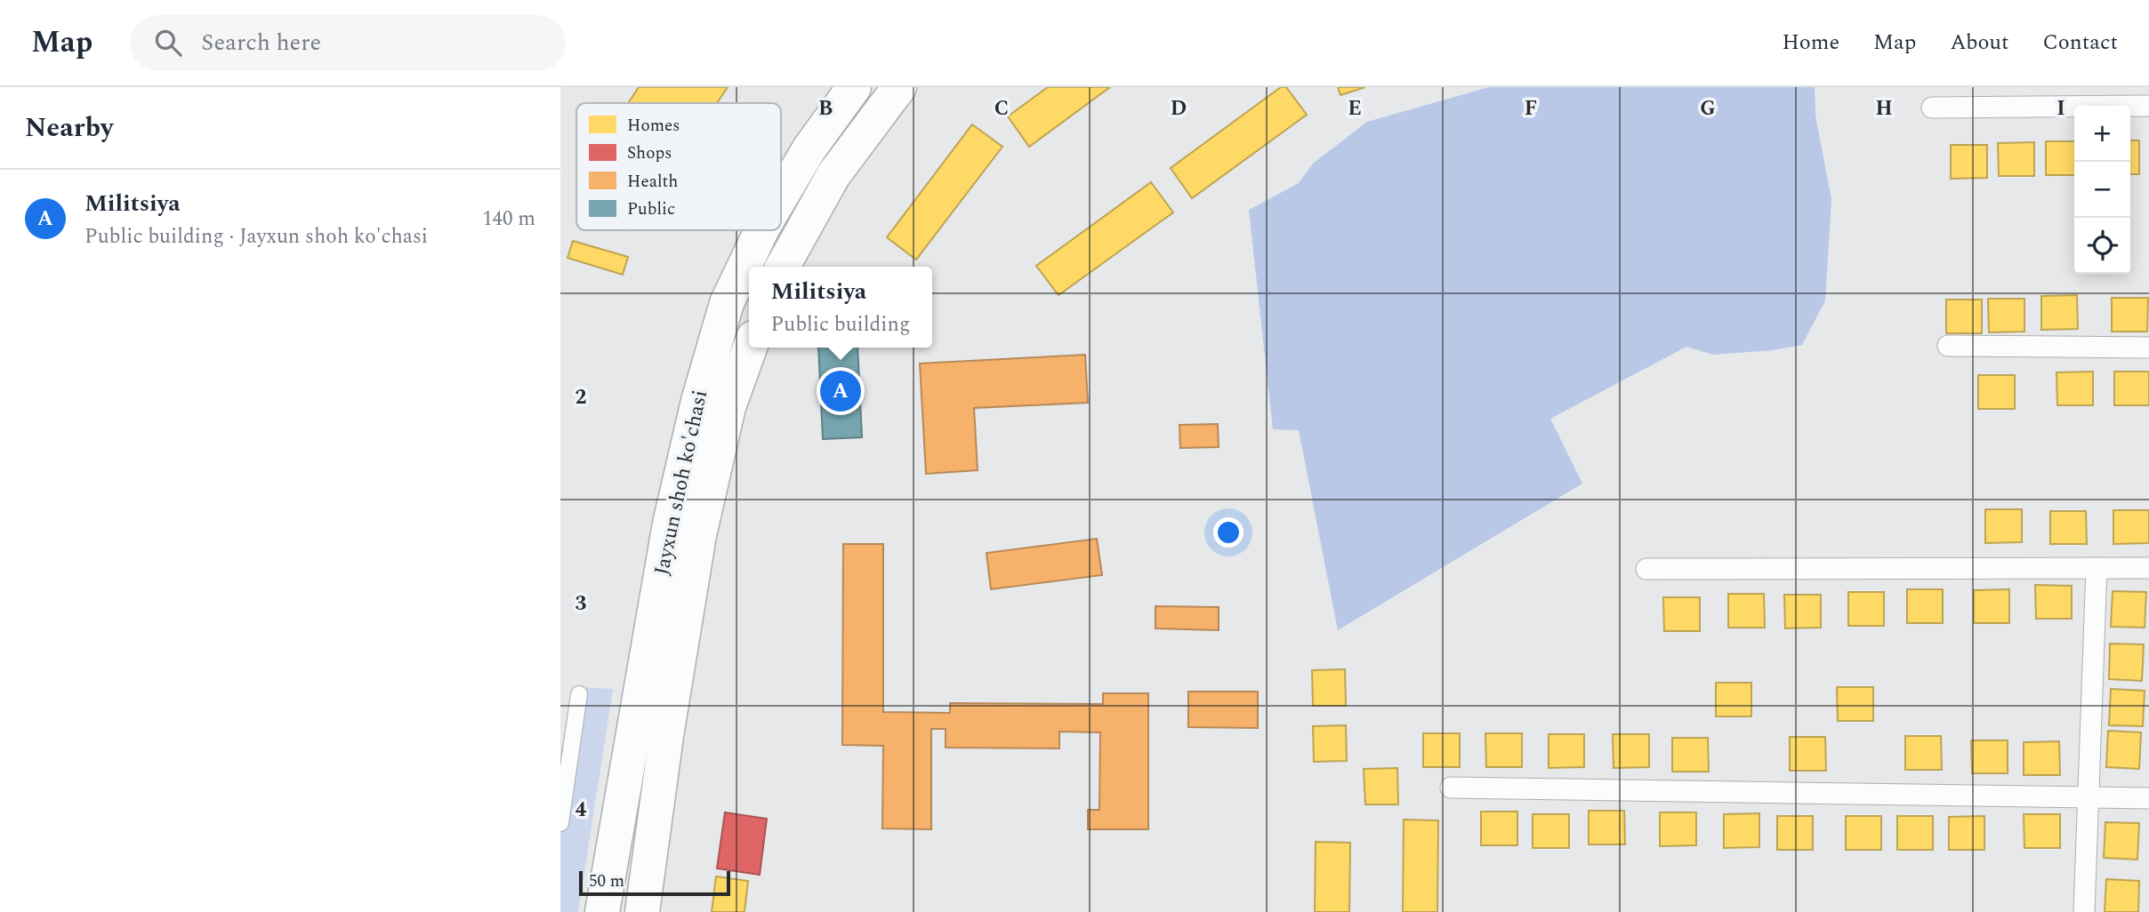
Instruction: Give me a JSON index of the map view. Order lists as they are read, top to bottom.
{
  "streets": {
    "highway": ["Jayxun shoh ko'chasi"]
  },
  "legend": [
    "Homes",
    "Shops",
    "Health",
    "Public"
  ],
  "scale_bar": "50 m",
  "page": {
    "header": "Map",
    "search": "Search here",
    "nav": [
      "Home",
      "Map",
      "About",
      "Contact"
    ],
    "heading": "Nearby",
    "map_buttons": ["+", "−"],
    "list": [
      {
        "mark": "A",
        "name": "Militsiya",
        "note": "Public building · Jayxun shoh ko'chasi",
        "value": "140 m"
      }
    ],
    "popup": ["Militsiya", "Public building"],
    "pins": "A",
    "scale": "50 m"
  },
  "grid": {
    "columns": [
      "B",
      "C",
      "D",
      "E",
      "F",
      "G",
      "H",
      "I"
    ],
    "rows": ["2", "3", "4"]
  }
}
